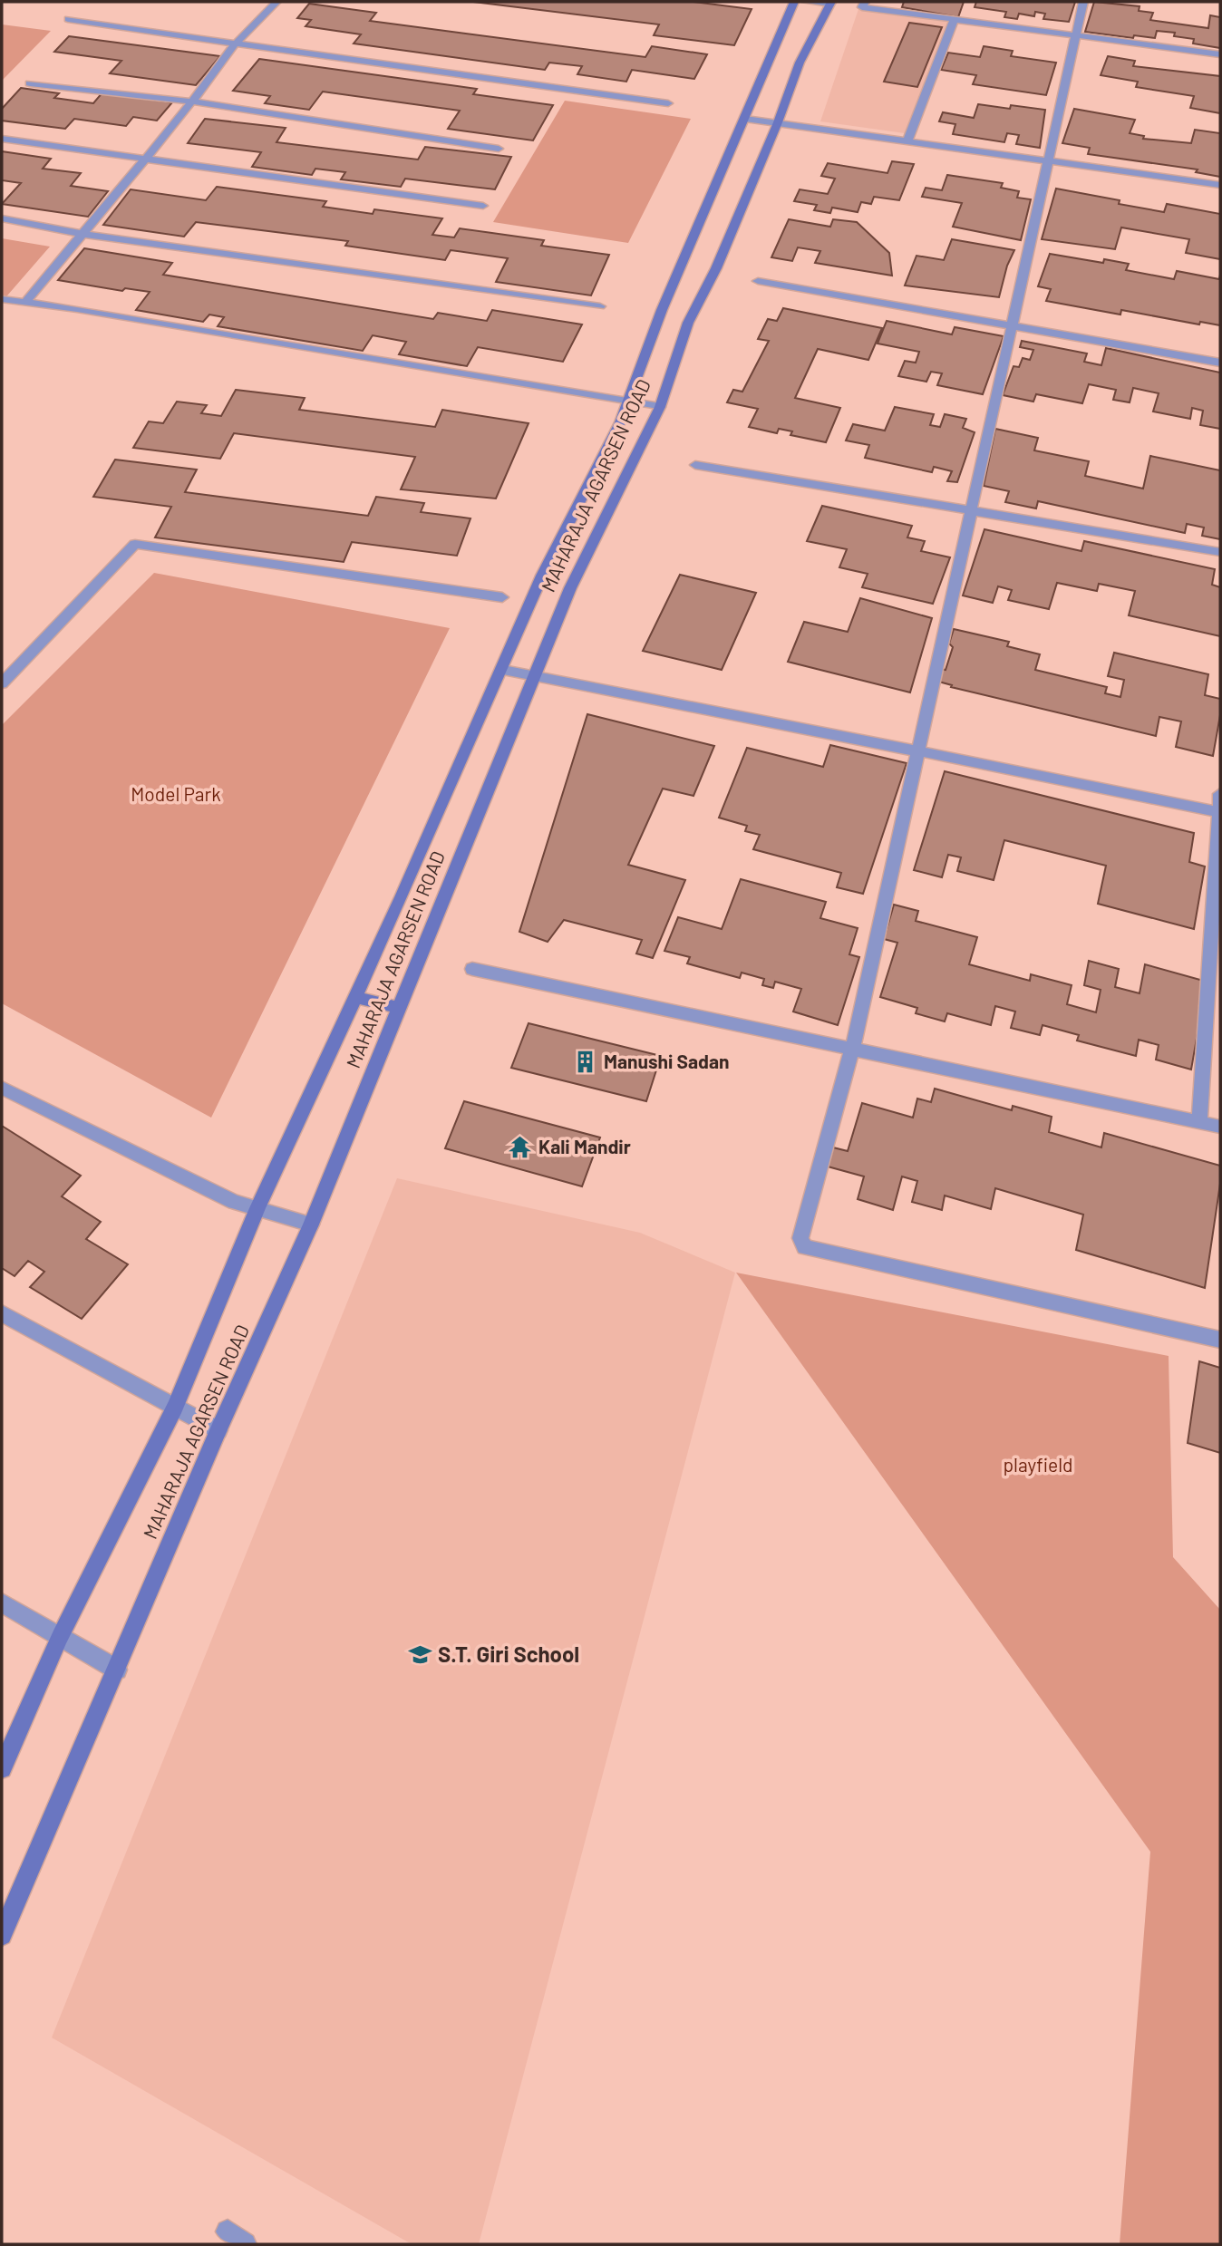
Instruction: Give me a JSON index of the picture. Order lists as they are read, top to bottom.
{
  "streets": {
    "street": ["MAHARAJA AGARSEN ROAD"]
  },
  "parks": ["Model Park", "playfield"],
  "places": {
    "building": ["Manushi Sadan"],
    "temple": ["Kali Mandir"],
    "school or university": ["S.T. Giri School"]
  }
}
